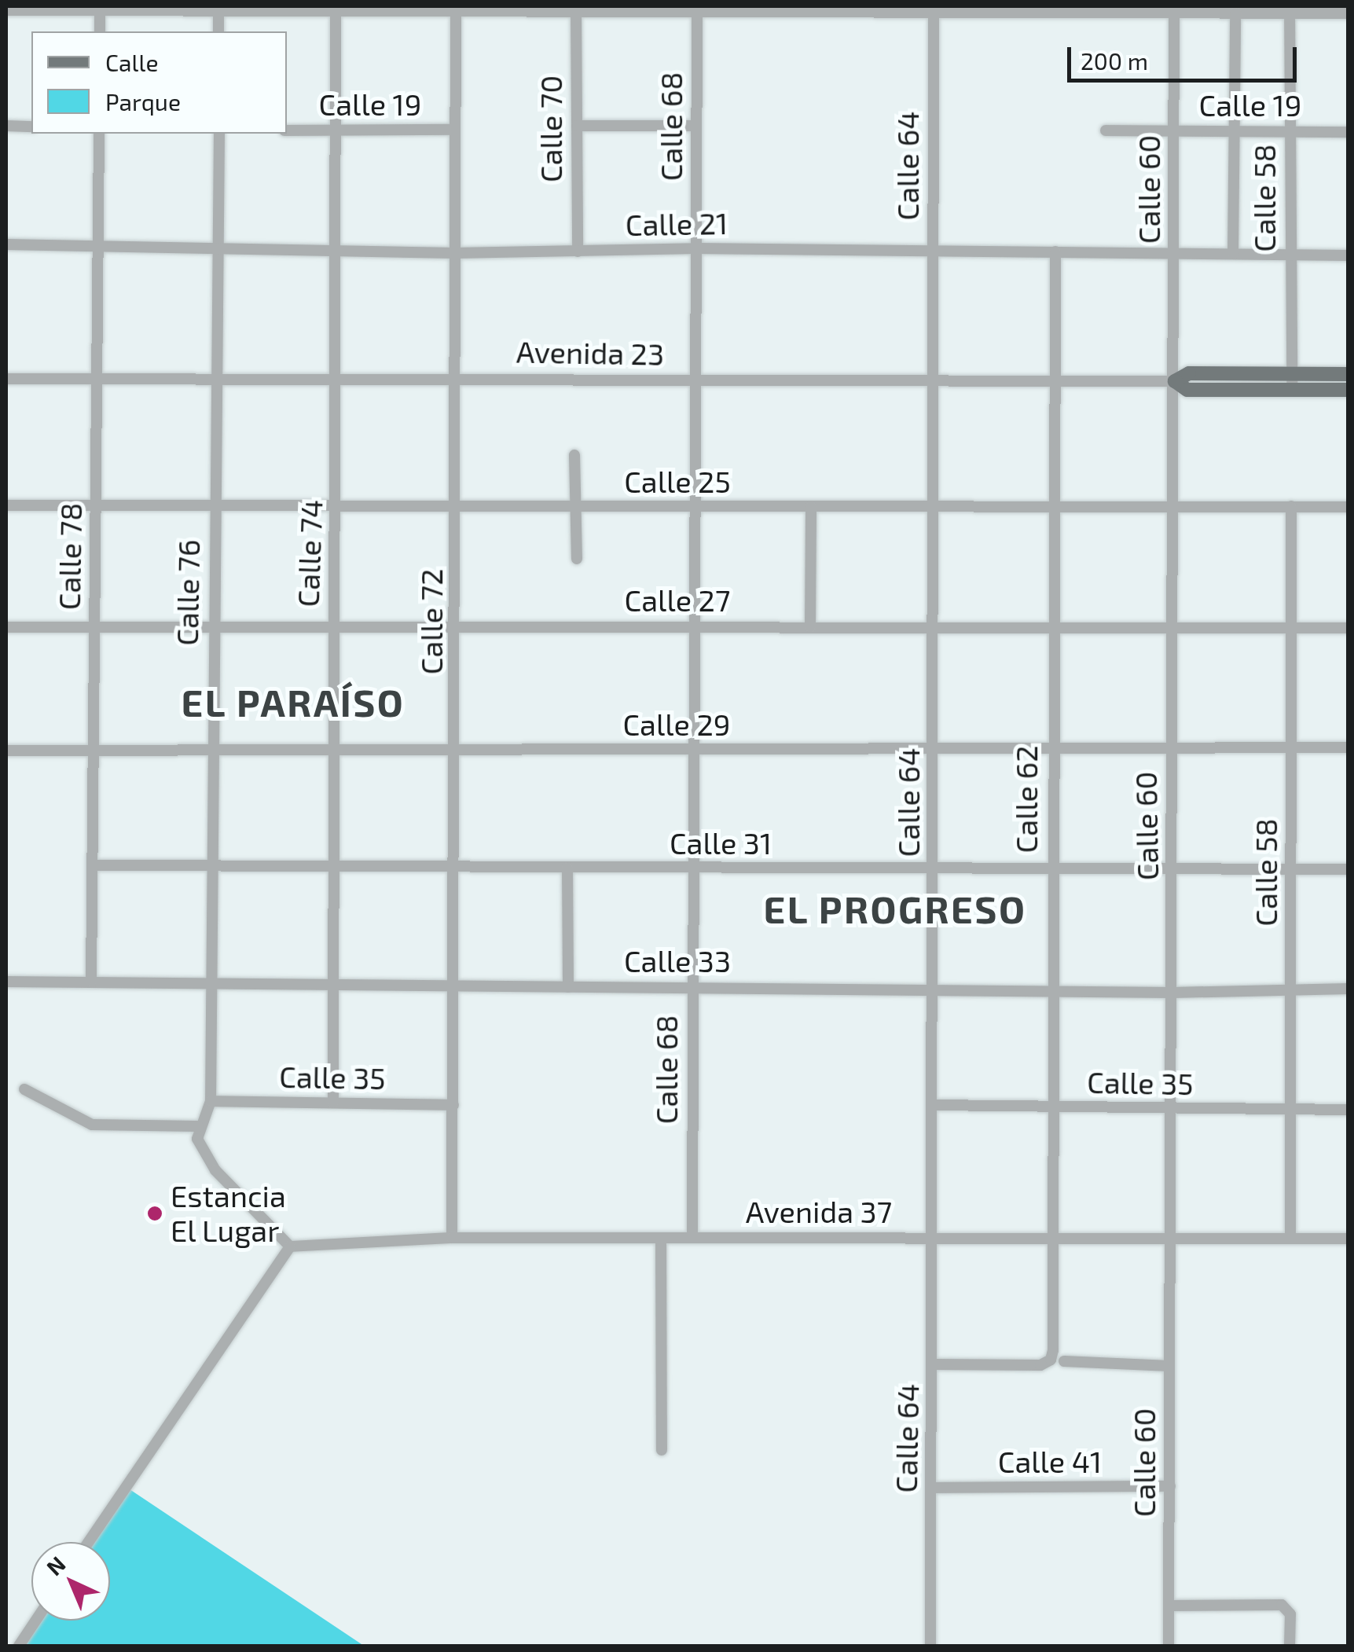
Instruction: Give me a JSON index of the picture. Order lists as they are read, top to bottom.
{
  "streets": {
    "main road": ["Avenida 23"],
    "street": [
      "Calle 19",
      "Calle 68",
      "Calle 70",
      "Calle 64",
      "Calle 60",
      "Calle 58",
      "Calle 21",
      "Calle 25",
      "Calle 74",
      "Calle 78",
      "Calle 76",
      "Calle 27",
      "Calle 72",
      "Calle 29",
      "Calle 62",
      "Calle 31",
      "Calle 33",
      "Calle 35",
      "Avenida 37",
      "Calle 41"
    ]
  },
  "crossings": [
    ["Calle 19", "Calle 60"],
    ["Calle 19", "Calle 58"],
    ["Calle 19", "Calle 74"],
    ["Calle 19", "Calle 72"],
    ["Calle 68", "Calle 21"],
    ["Calle 68", "Avenida 23"],
    ["Calle 68", "Calle 25"],
    ["Calle 68", "Calle 27"],
    ["Calle 68", "Calle 29"],
    ["Calle 68", "Calle 31"],
    ["Calle 68", "Calle 33"],
    ["Calle 68", "Avenida 37"],
    ["Calle 70", "Calle 21"],
    ["Calle 64", "Calle 21"],
    ["Calle 64", "Avenida 23"],
    ["Calle 64", "Calle 25"],
    ["Calle 64", "Calle 27"],
    ["Calle 64", "Calle 29"],
    ["Calle 64", "Calle 62"],
    ["Calle 64", "Calle 31"],
    ["Calle 64", "Calle 33"],
    ["Calle 64", "Calle 35"],
    ["Calle 64", "Avenida 37"],
    ["Calle 64", "Calle 41"],
    ["Calle 60", "Calle 21"],
    ["Calle 60", "Avenida 23"],
    ["Calle 60", "Calle 25"],
    ["Calle 60", "Calle 27"],
    ["Calle 60", "Calle 29"],
    ["Calle 60", "Calle 31"],
    ["Calle 60", "Calle 33"],
    ["Calle 60", "Calle 35"],
    ["Calle 60", "Avenida 37"],
    ["Calle 60", "Calle 41"],
    ["Calle 58", "Calle 21"],
    ["Calle 58", "Avenida 23"],
    ["Calle 58", "Calle 25"],
    ["Calle 58", "Calle 27"],
    ["Calle 58", "Calle 29"],
    ["Calle 58", "Calle 31"],
    ["Calle 58", "Calle 33"],
    ["Calle 58", "Calle 35"],
    ["Calle 58", "Avenida 37"],
    ["Calle 21", "Calle 74"],
    ["Calle 21", "Calle 78"],
    ["Calle 21", "Calle 76"],
    ["Calle 21", "Calle 72"],
    ["Calle 21", "Calle 62"],
    ["Avenida 23", "Calle 74"],
    ["Avenida 23", "Calle 78"],
    ["Avenida 23", "Calle 76"],
    ["Avenida 23", "Calle 72"],
    ["Avenida 23", "Calle 62"],
    ["Calle 25", "Calle 74"],
    ["Calle 25", "Calle 78"],
    ["Calle 25", "Calle 76"],
    ["Calle 25", "Calle 72"],
    ["Calle 25", "Calle 62"],
    ["Calle 74", "Calle 27"],
    ["Calle 74", "Calle 29"],
    ["Calle 74", "Calle 31"],
    ["Calle 74", "Calle 33"],
    ["Calle 74", "Calle 35"],
    ["Calle 78", "Calle 27"],
    ["Calle 78", "Calle 29"],
    ["Calle 78", "Calle 31"],
    ["Calle 78", "Calle 33"],
    ["Calle 76", "Calle 27"],
    ["Calle 76", "Calle 29"],
    ["Calle 76", "Calle 31"],
    ["Calle 76", "Calle 33"],
    ["Calle 76", "Calle 35"],
    ["Calle 27", "Calle 72"],
    ["Calle 27", "Calle 62"],
    ["Calle 72", "Calle 29"],
    ["Calle 72", "Calle 31"],
    ["Calle 72", "Calle 33"],
    ["Calle 72", "Calle 35"],
    ["Calle 72", "Avenida 37"],
    ["Calle 29", "Calle 62"],
    ["Calle 62", "Calle 31"],
    ["Calle 62", "Calle 33"],
    ["Calle 62", "Calle 35"],
    ["Calle 62", "Avenida 37"]
  ],
  "districts": ["EL PARAÍSO", "EL PROGRESO"],
  "places": ["Estancia El Lugar"],
  "legend": ["Calle", "Parque"],
  "scale_bar": "200 m",
  "north": "top left"
}
